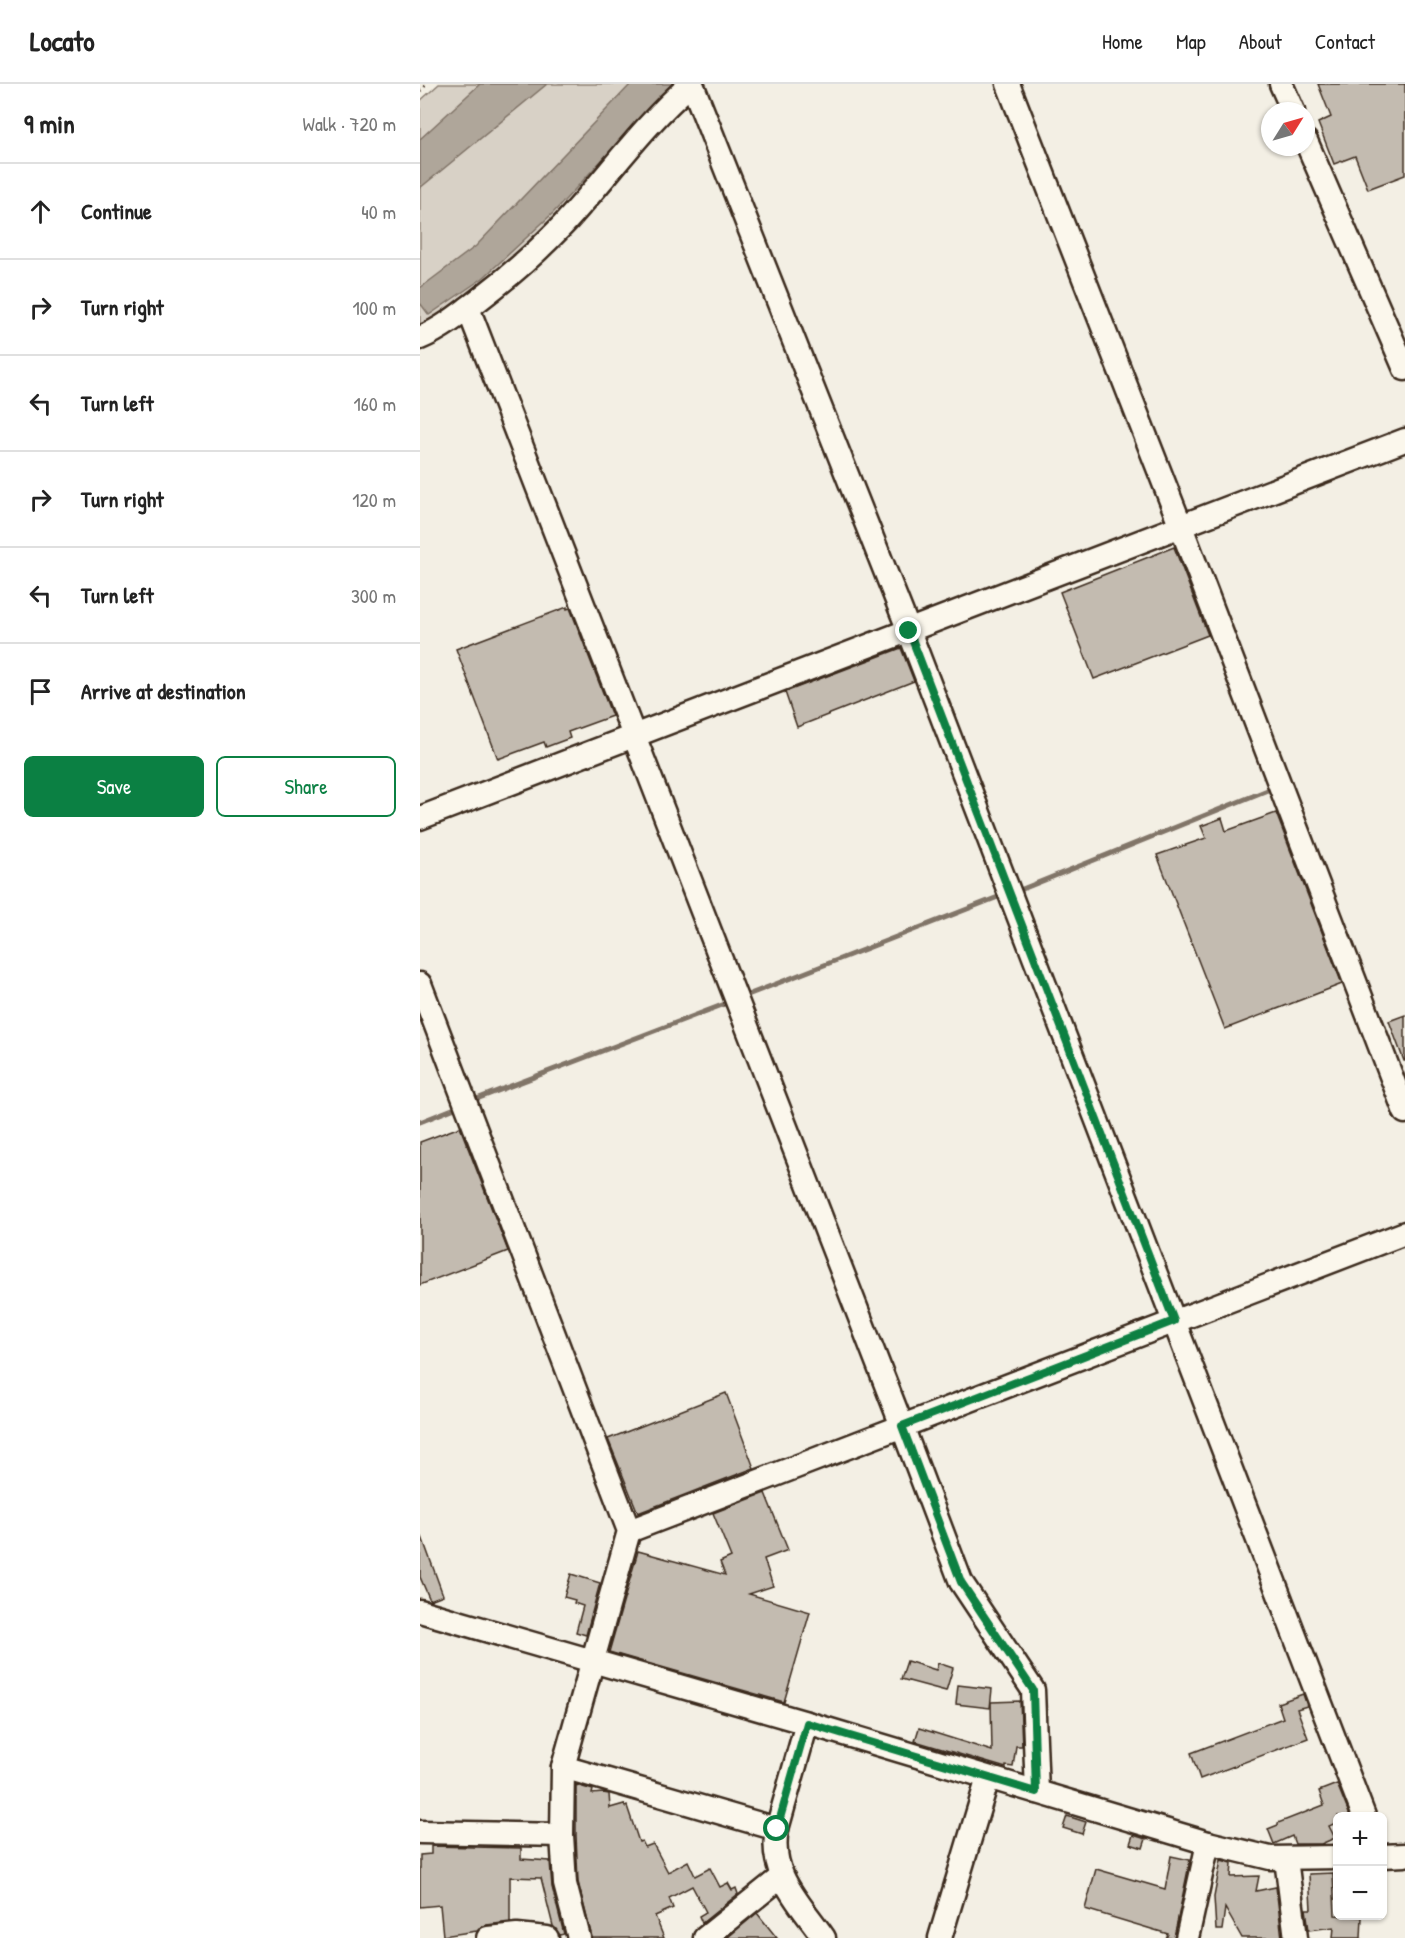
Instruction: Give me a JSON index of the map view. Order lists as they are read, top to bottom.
{
  "north": "top right",
  "page": {
    "header": "Locato",
    "nav": [
      "Home",
      "Map",
      "About",
      "Contact"
    ],
    "heading": ["9 min", "Walk · 720 m"],
    "list": [
      ["Continue", "40 m"],
      ["Turn right", "100 m"],
      ["Turn left", "160 m"],
      ["Turn right", "120 m"],
      ["Turn left", "300 m"],
      "Arrive at destination"
    ],
    "buttons": ["Save", "Share"],
    "map_buttons": ["+", "−"]
  }
}
